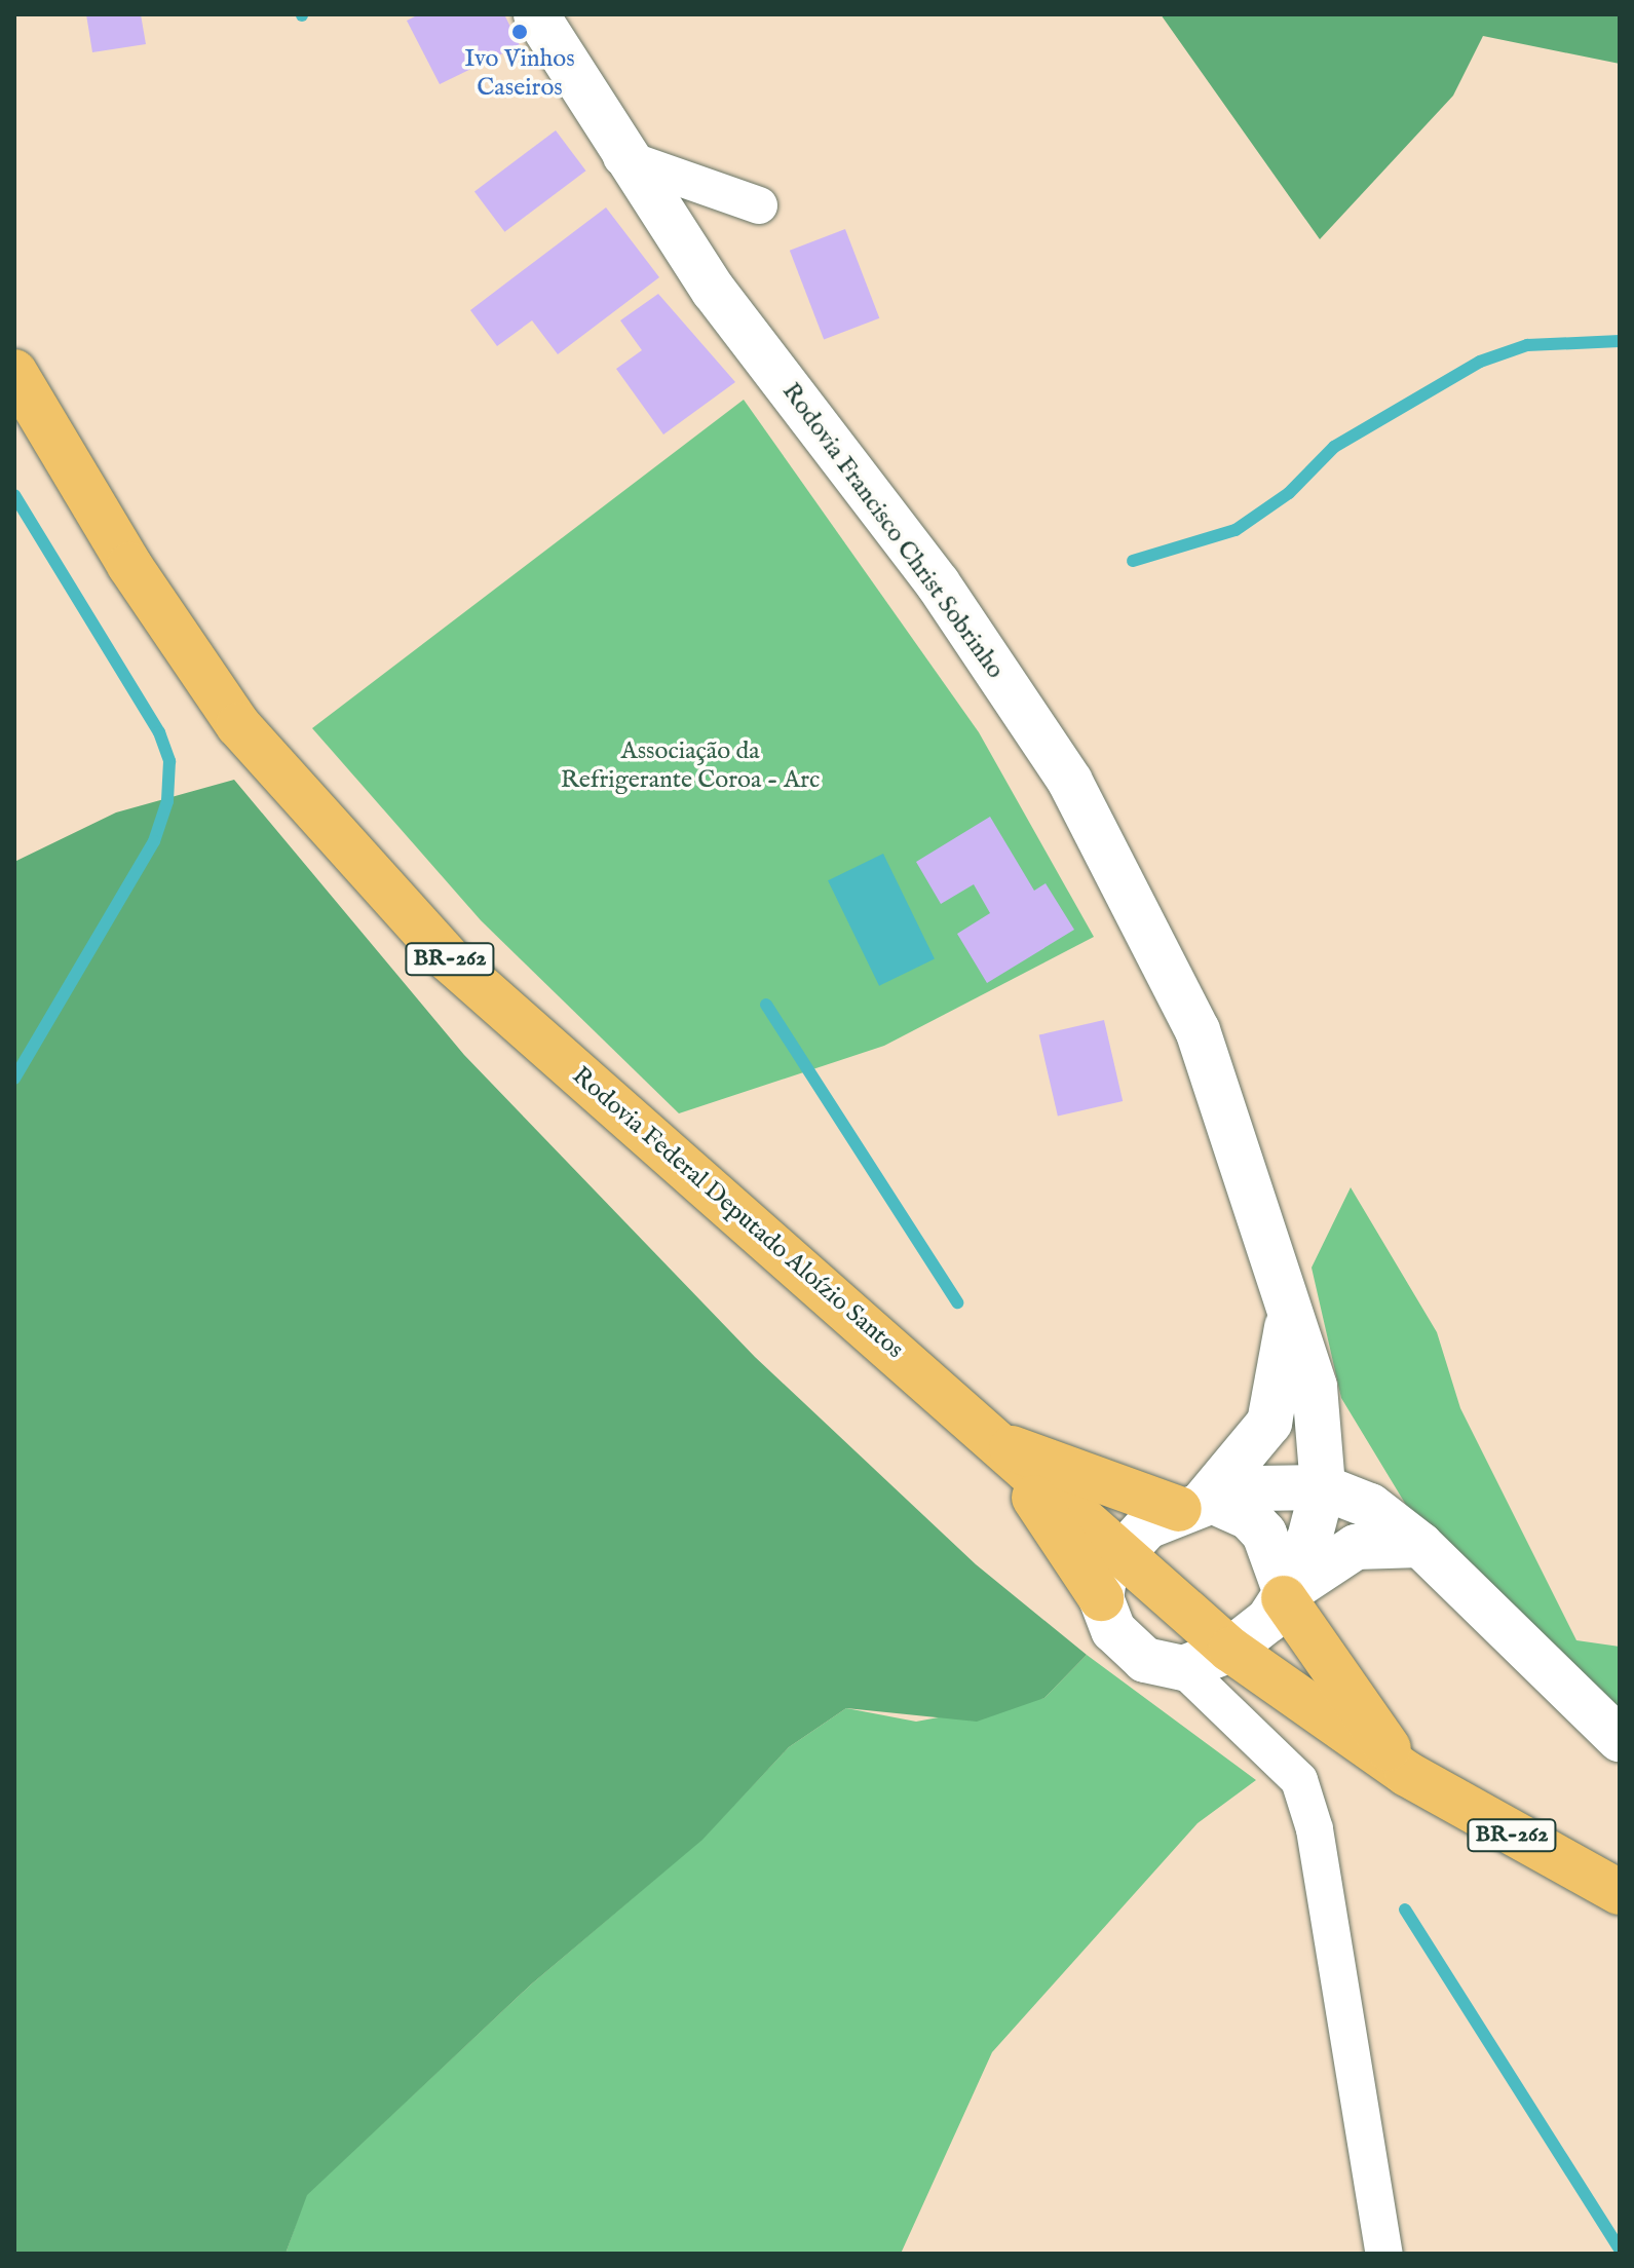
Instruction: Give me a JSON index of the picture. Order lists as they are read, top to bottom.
{
  "streets": {
    "highway": ["BR-262", "Rodovia Federal Deputado Aloízio Santos"],
    "street": ["Rodovia Francisco Christ Sobrinho"]
  },
  "parks": ["Associação da Refrigerante Coroa - Arc"],
  "places": ["Ivo Vinhos Caseiros"]
}
